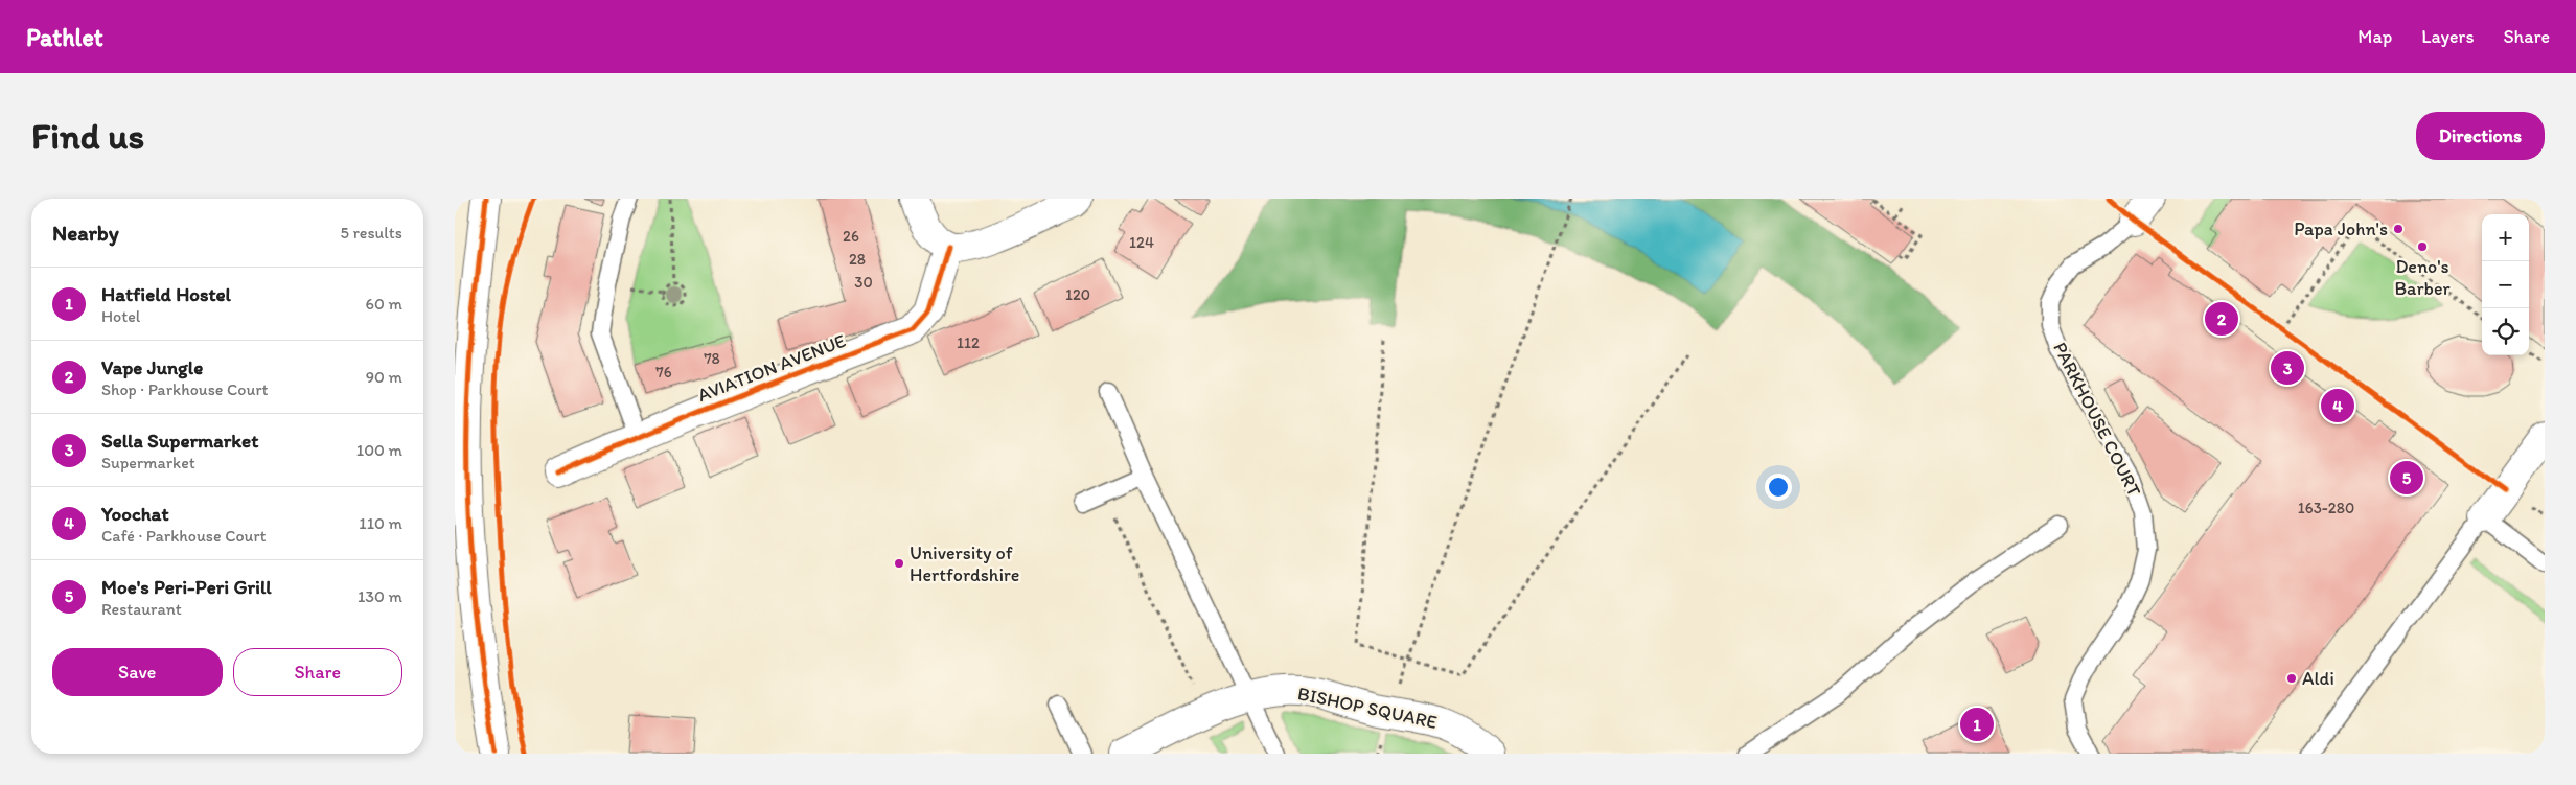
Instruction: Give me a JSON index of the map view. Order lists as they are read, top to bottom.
{
  "streets": {
    "street": ["AVIATION AVENUE", "BISHOP SQUARE"],
    "lane": ["PARKHOUSE COURT"]
  },
  "places": [
    "Papa John's",
    "Deno's Barber",
    "University of Hertfordshire",
    "Aldi"
  ],
  "house_numbers": [
    "26",
    "124",
    "28",
    "30",
    "120",
    "112",
    "78",
    "76",
    "163-280"
  ],
  "page": {
    "header": "Pathlet",
    "nav": ["Map", "Layers", "Share"],
    "buttons": [
      "Directions",
      ["Save", "Share"]
    ],
    "title": "Find us",
    "heading": ["Nearby", "5 results"],
    "map_buttons": ["+", "−"],
    "list": [
      {
        "mark": "1",
        "name": "Hatfield Hostel",
        "note": "Hotel",
        "value": "60 m"
      },
      {
        "mark": "2",
        "name": "Vape Jungle",
        "note": "Shop · Parkhouse Court",
        "value": "90 m"
      },
      {
        "mark": "3",
        "name": "Sella Supermarket",
        "note": "Supermarket",
        "value": "100 m"
      },
      {
        "mark": "4",
        "name": "Yoochat",
        "note": "Café · Parkhouse Court",
        "value": "110 m"
      },
      {
        "mark": "5",
        "name": "Moe's Peri-Peri Grill",
        "note": "Restaurant",
        "value": "130 m"
      }
    ],
    "pins": [
      "2",
      "3",
      "4",
      "5",
      "1"
    ]
  }
}
